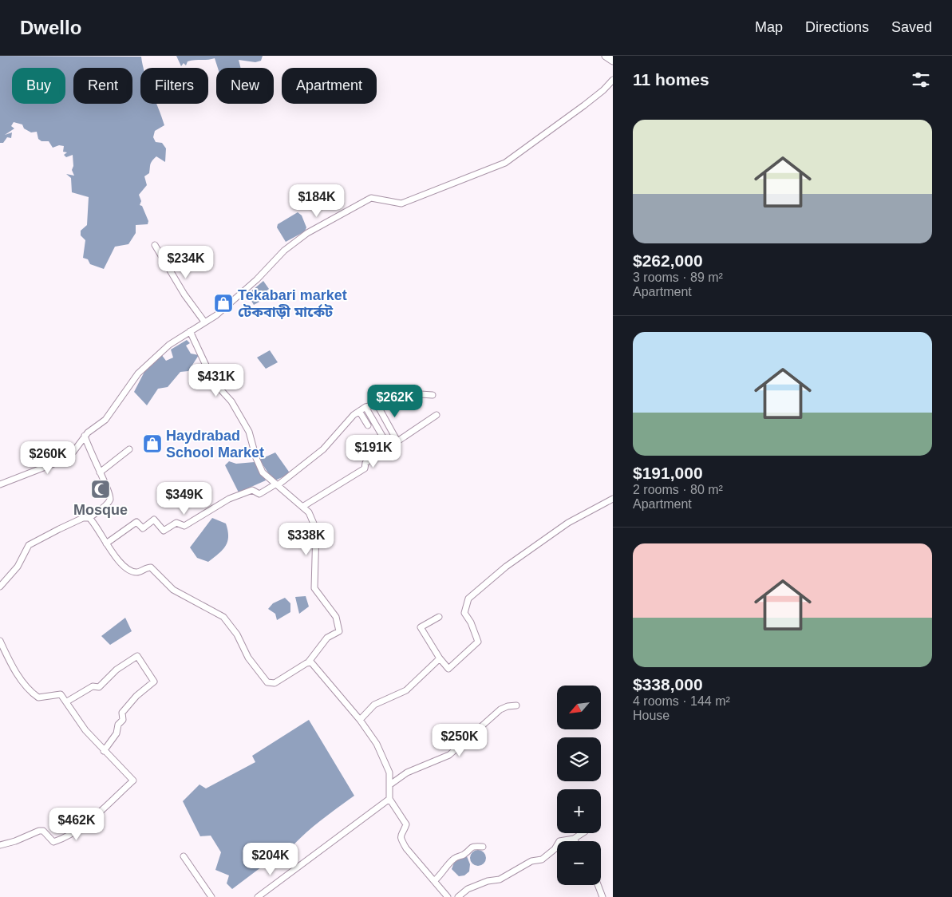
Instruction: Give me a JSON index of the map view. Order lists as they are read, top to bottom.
{
  "places": {
    "shop": ["Tekabari market টেকবাড়ী মার্কেট", "Haydrabad School Market"],
    "mosque": ["Mosque"]
  },
  "north": "bottom left",
  "page": {
    "header": "Dwello",
    "nav": ["Map", "Directions", "Saved"],
    "heading": "11 homes",
    "chip": [
      "Buy",
      "Rent",
      "Filters",
      "New",
      "Apartment"
    ],
    "list": [
      {
        "name": "$262,000",
        "note": "3 rooms · 89 m² · Apartment"
      },
      {
        "name": "$191,000",
        "note": "2 rooms · 80 m² · Apartment"
      },
      {
        "name": "$338,000",
        "note": "4 rooms · 144 m² · House"
      }
    ],
    "price": [
      "$184K",
      "$234K",
      "$431K",
      "$262K",
      "$191K",
      "$260K",
      "$349K",
      "$338K",
      "$250K",
      "$462K",
      "$204K"
    ],
    "map_buttons": ["+", "−"]
  }
}
